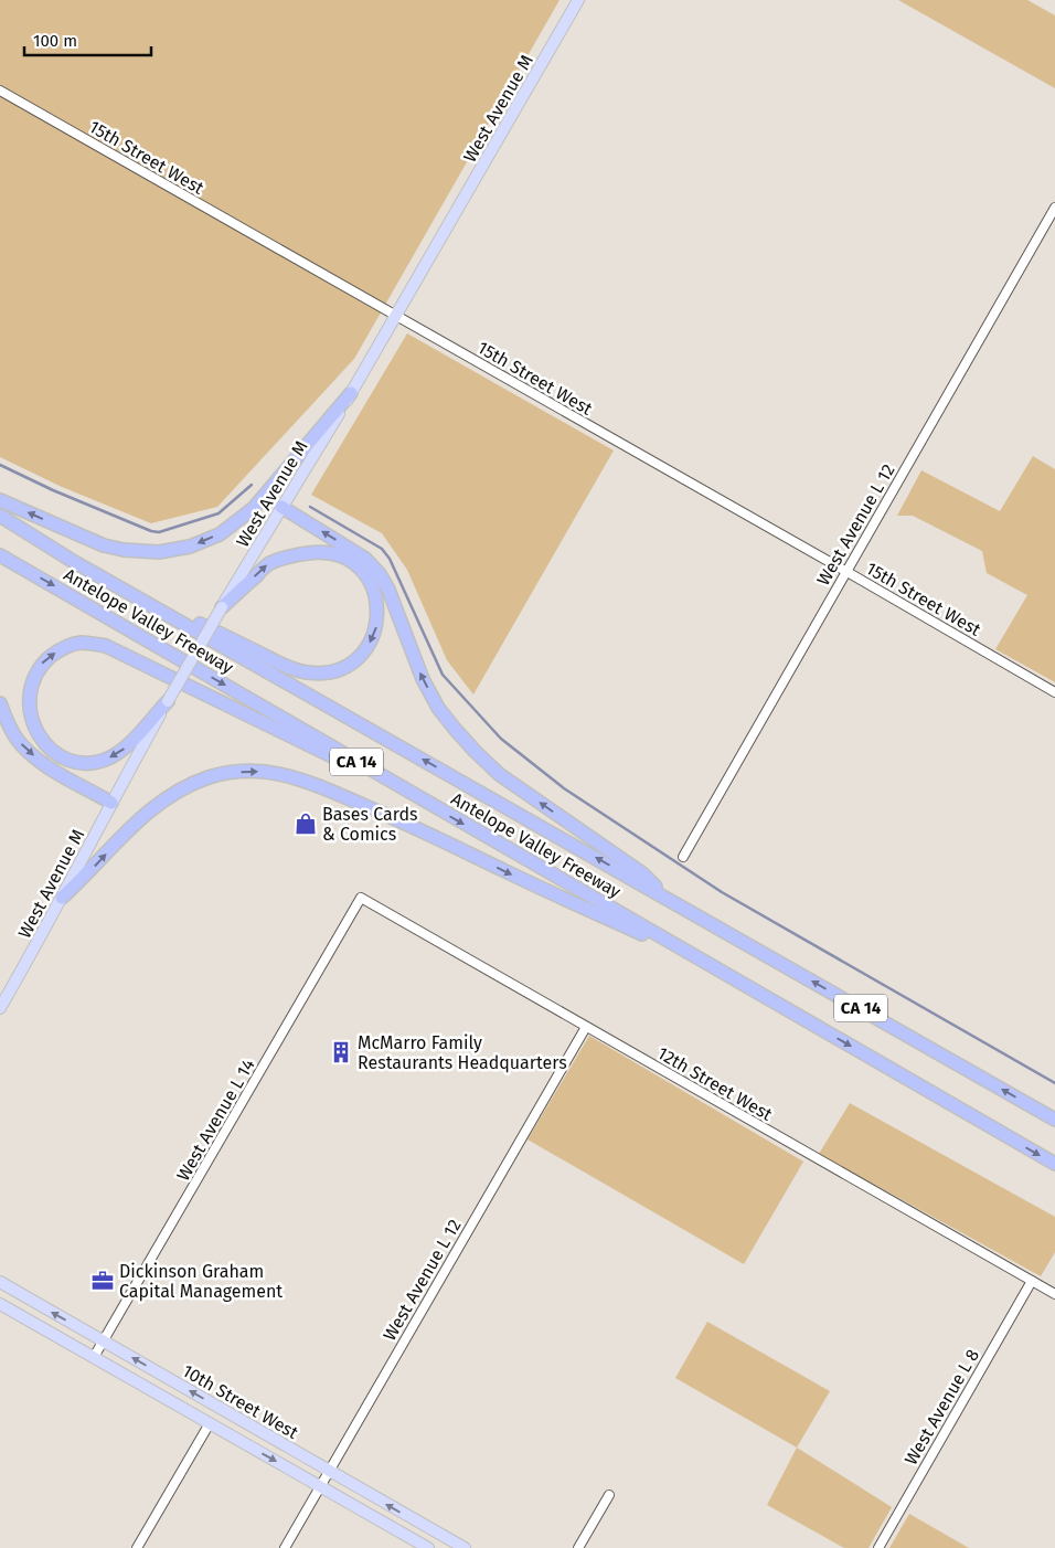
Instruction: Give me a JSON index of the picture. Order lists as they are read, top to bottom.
{
  "streets": {
    "highway": ["Antelope Valley Freeway", "CA 14"],
    "main road": ["West Avenue M", "10th Street West"],
    "street": [
      "15th Street West",
      "West Avenue L 12",
      "12th Street West",
      "West Avenue L 14",
      "West Avenue L 8"
    ]
  },
  "crossings": [
    ["West Avenue M", "15th Street West"],
    ["15th Street West", "West Avenue L 12"],
    ["West Avenue L 12", "12th Street West"],
    ["West Avenue L 12", "10th Street West"],
    ["12th Street West", "West Avenue L 14"],
    ["12th Street West", "West Avenue L 8"],
    ["West Avenue L 14", "10th Street West"]
  ],
  "places": {
    "shop": ["Bases Cards & Comics"],
    "building": ["McMarro Family Restaurants Headquarters"],
    "office": ["Dickinson Graham Capital Management"]
  },
  "scale_bar": "100 m"
}
